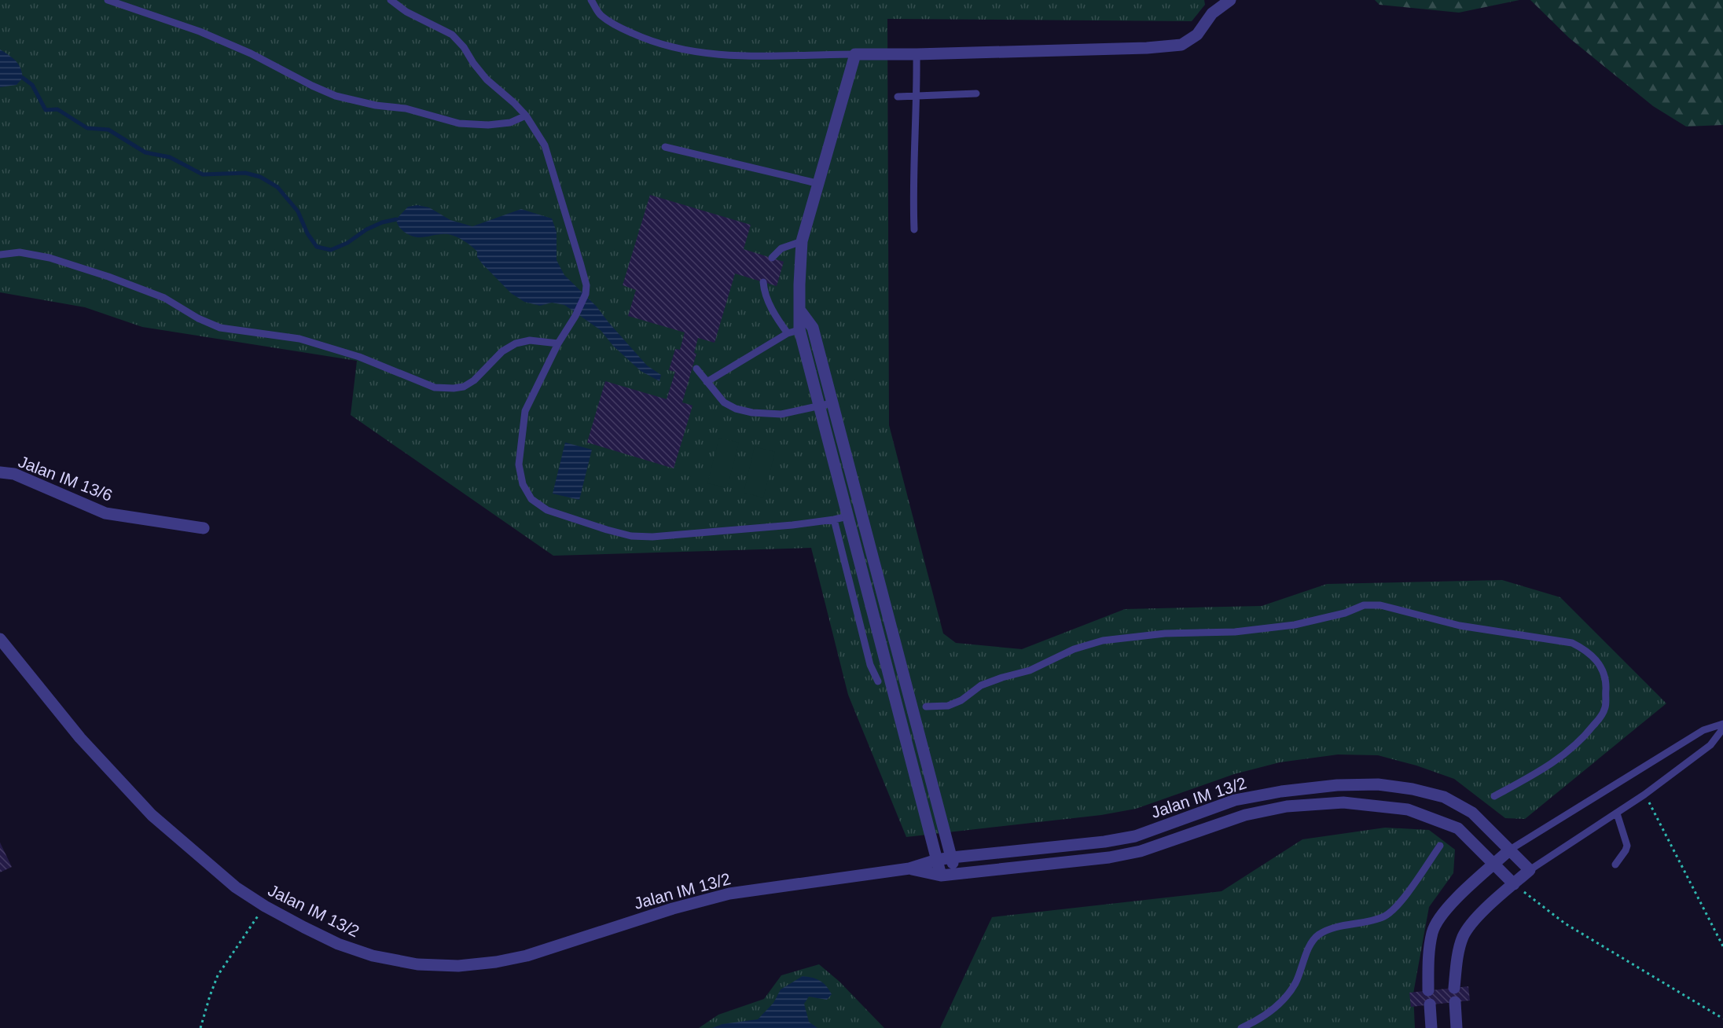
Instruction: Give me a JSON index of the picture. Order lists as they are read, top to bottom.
{
  "streets": {
    "street": ["Jalan IM 13/6", "Jalan IM 13/2"]
  }
}
